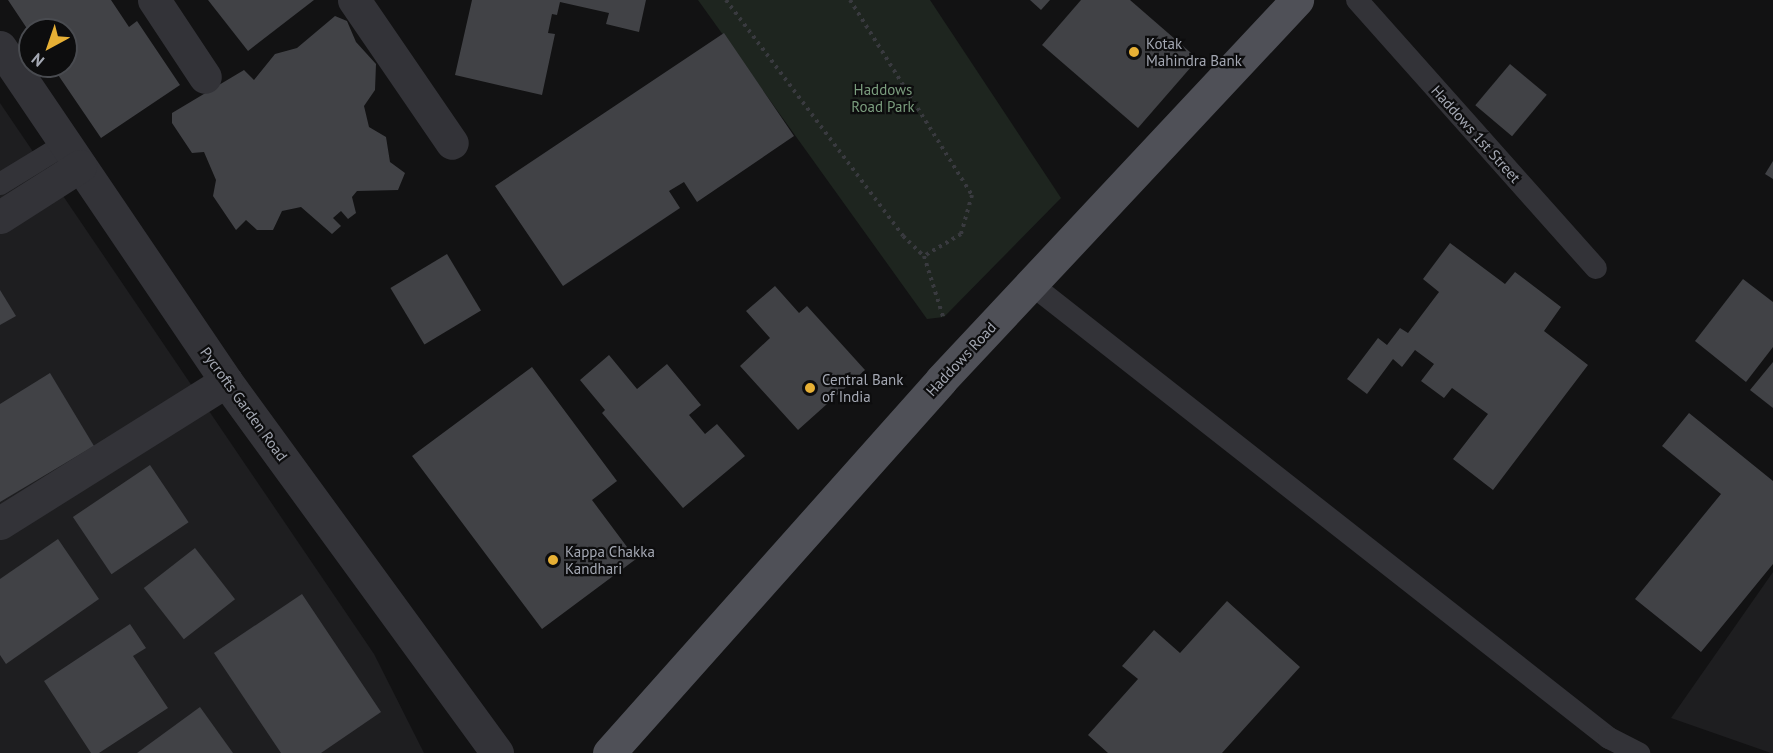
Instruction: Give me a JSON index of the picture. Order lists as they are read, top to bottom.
{
  "streets": {
    "main road": ["Haddows Road"],
    "street": ["Pycrofts Garden Road"],
    "lane": ["Haddows 1st Street"]
  },
  "parks": ["Haddows Road Park"],
  "places": ["Kotak Mahindra Bank", "Central Bank of India", "Kappa Chakka Kandhari"],
  "north": "bottom left"
}
